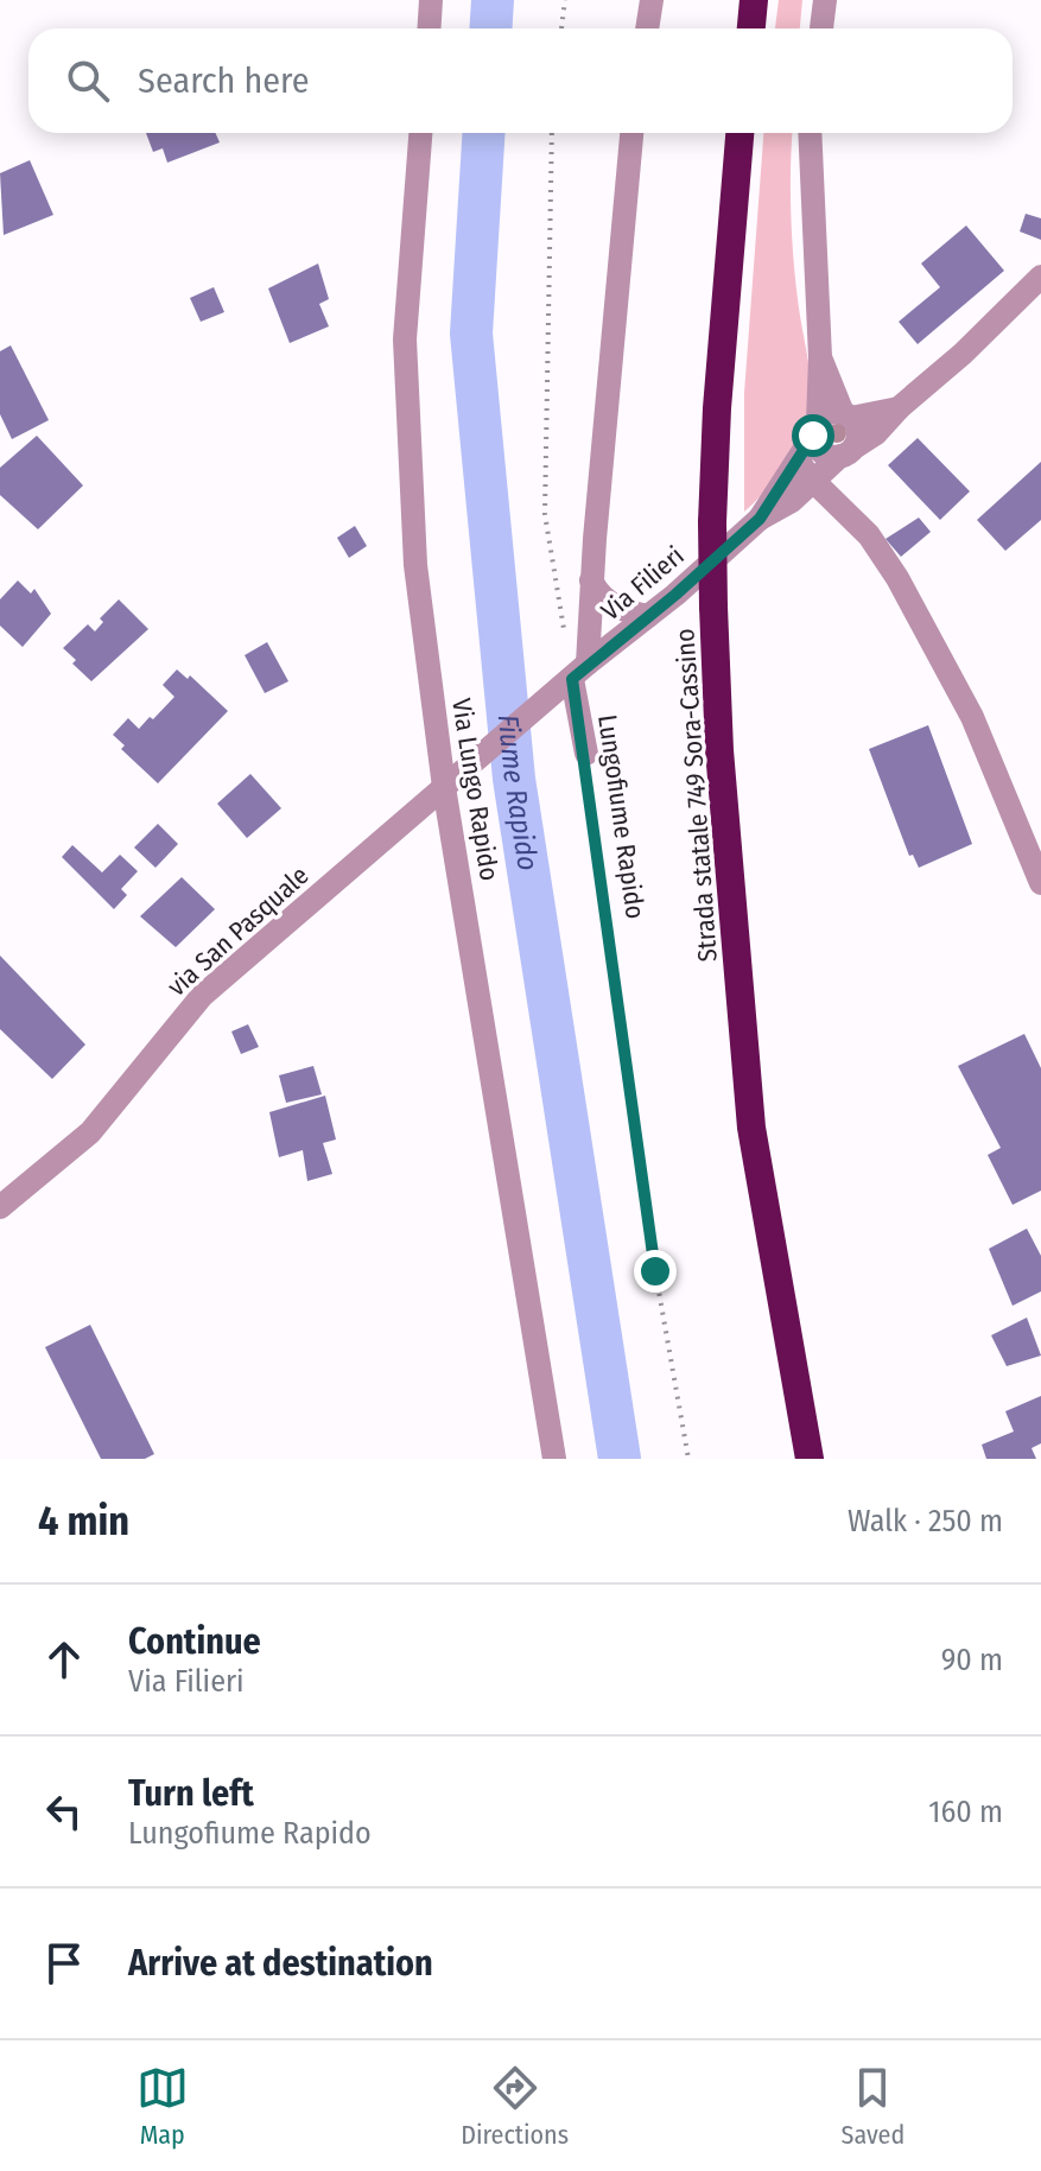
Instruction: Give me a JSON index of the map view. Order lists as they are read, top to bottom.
{
  "streets": {
    "highway": ["Strada statale 749 Sora-Cassino"],
    "street": [
      "Via Filieri",
      "Via Lungo Rapido",
      "Lungofiume Rapido",
      "via San Pasquale"
    ]
  },
  "crossings": [
    ["Via Filieri", "Via Lungo Rapido"],
    ["Via Filieri", "Lungofiume Rapido"],
    ["Via Filieri", "via San Pasquale"],
    ["Via Lungo Rapido", "via San Pasquale"]
  ],
  "water": ["Fiume Rapido"],
  "page": {
    "search": "Search here",
    "heading": ["4 min", "Walk · 250 m"],
    "list": [
      ["Continue", "Via Filieri", "90 m"],
      ["Turn left", "Lungofiume Rapido", "160 m"],
      "Arrive at destination"
    ],
    "nav": ["Map", "Directions", "Saved"]
  }
}
